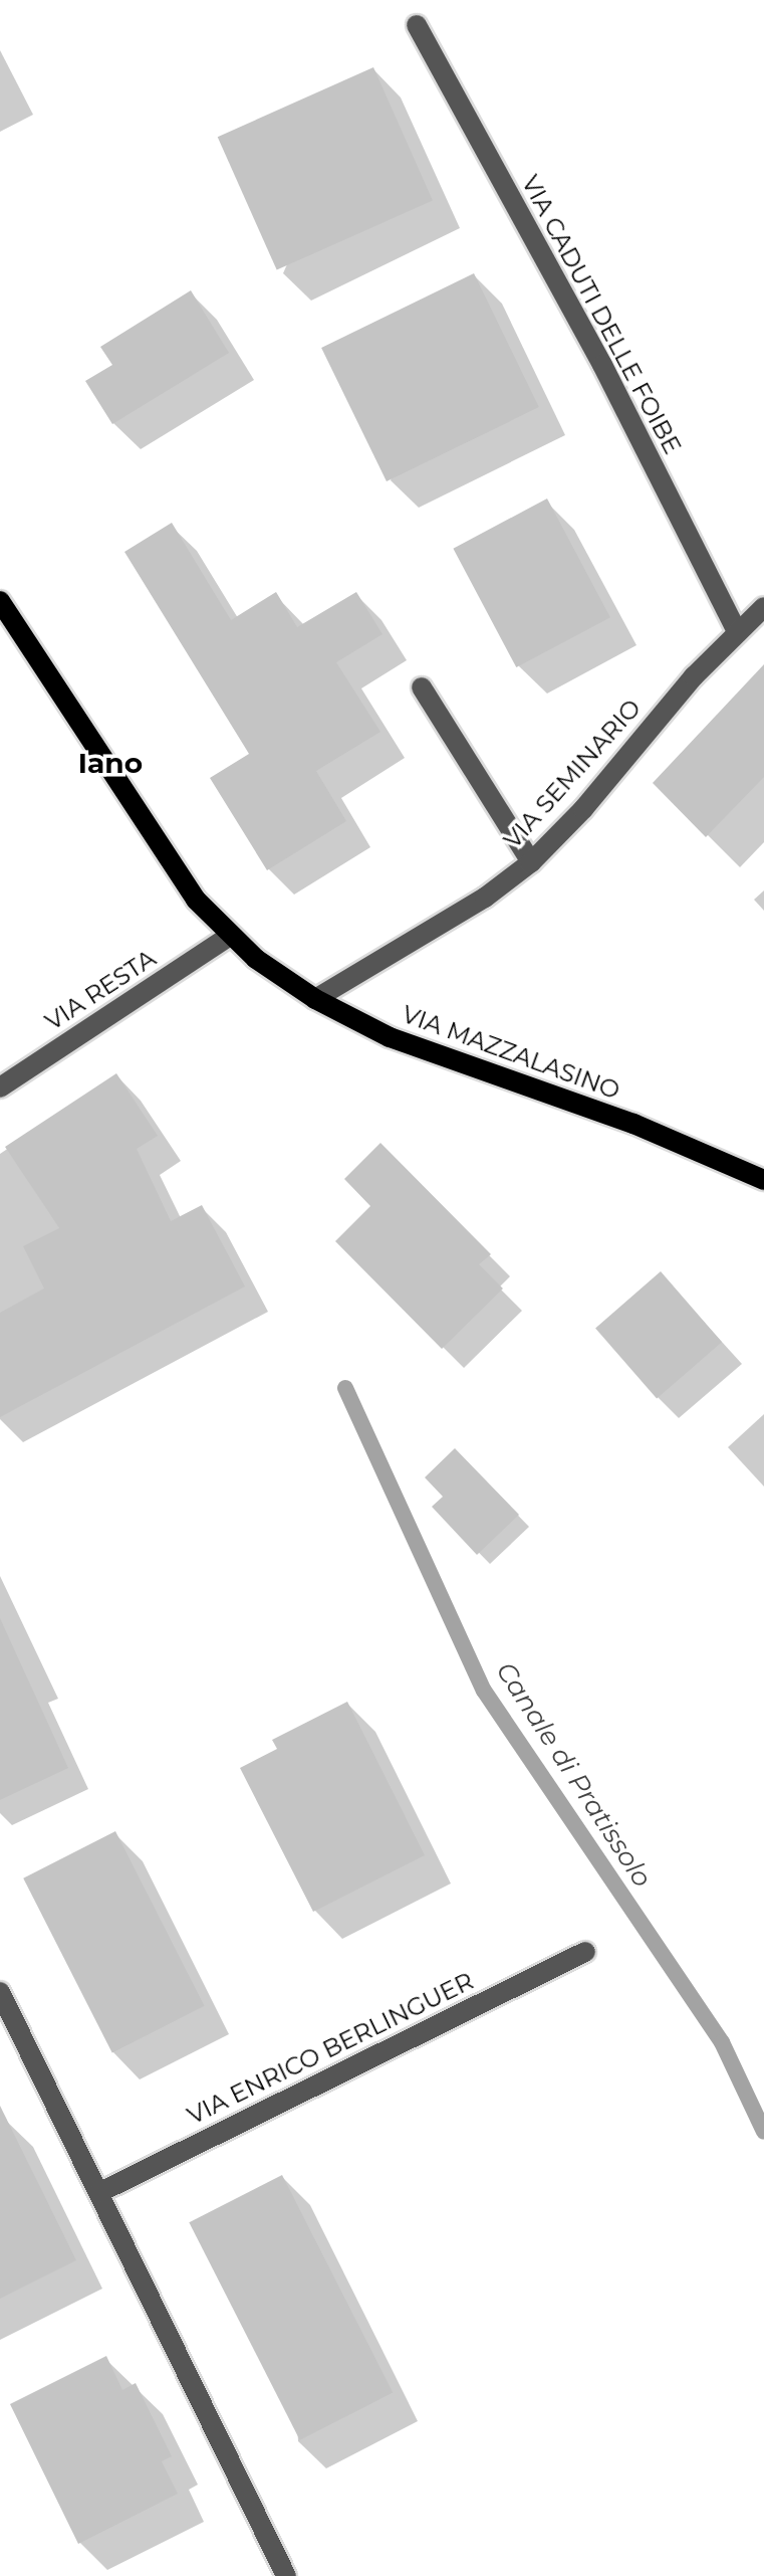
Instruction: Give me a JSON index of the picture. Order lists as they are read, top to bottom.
{
  "streets": {
    "main road": ["VIA MAZZALASINO"],
    "street": [
      "VIA CADUTI DELLE FOIBE",
      "VIA SEMINARIO",
      "VIA RESTA",
      "VIA ENRICO BERLINGUER"
    ]
  },
  "crossings": [
    ["VIA CADUTI DELLE FOIBE", "VIA SEMINARIO"],
    ["VIA SEMINARIO", "VIA MAZZALASINO"],
    ["VIA RESTA", "VIA MAZZALASINO"]
  ],
  "districts": ["Iano"],
  "water": ["Canale di Pratissolo"]
}
